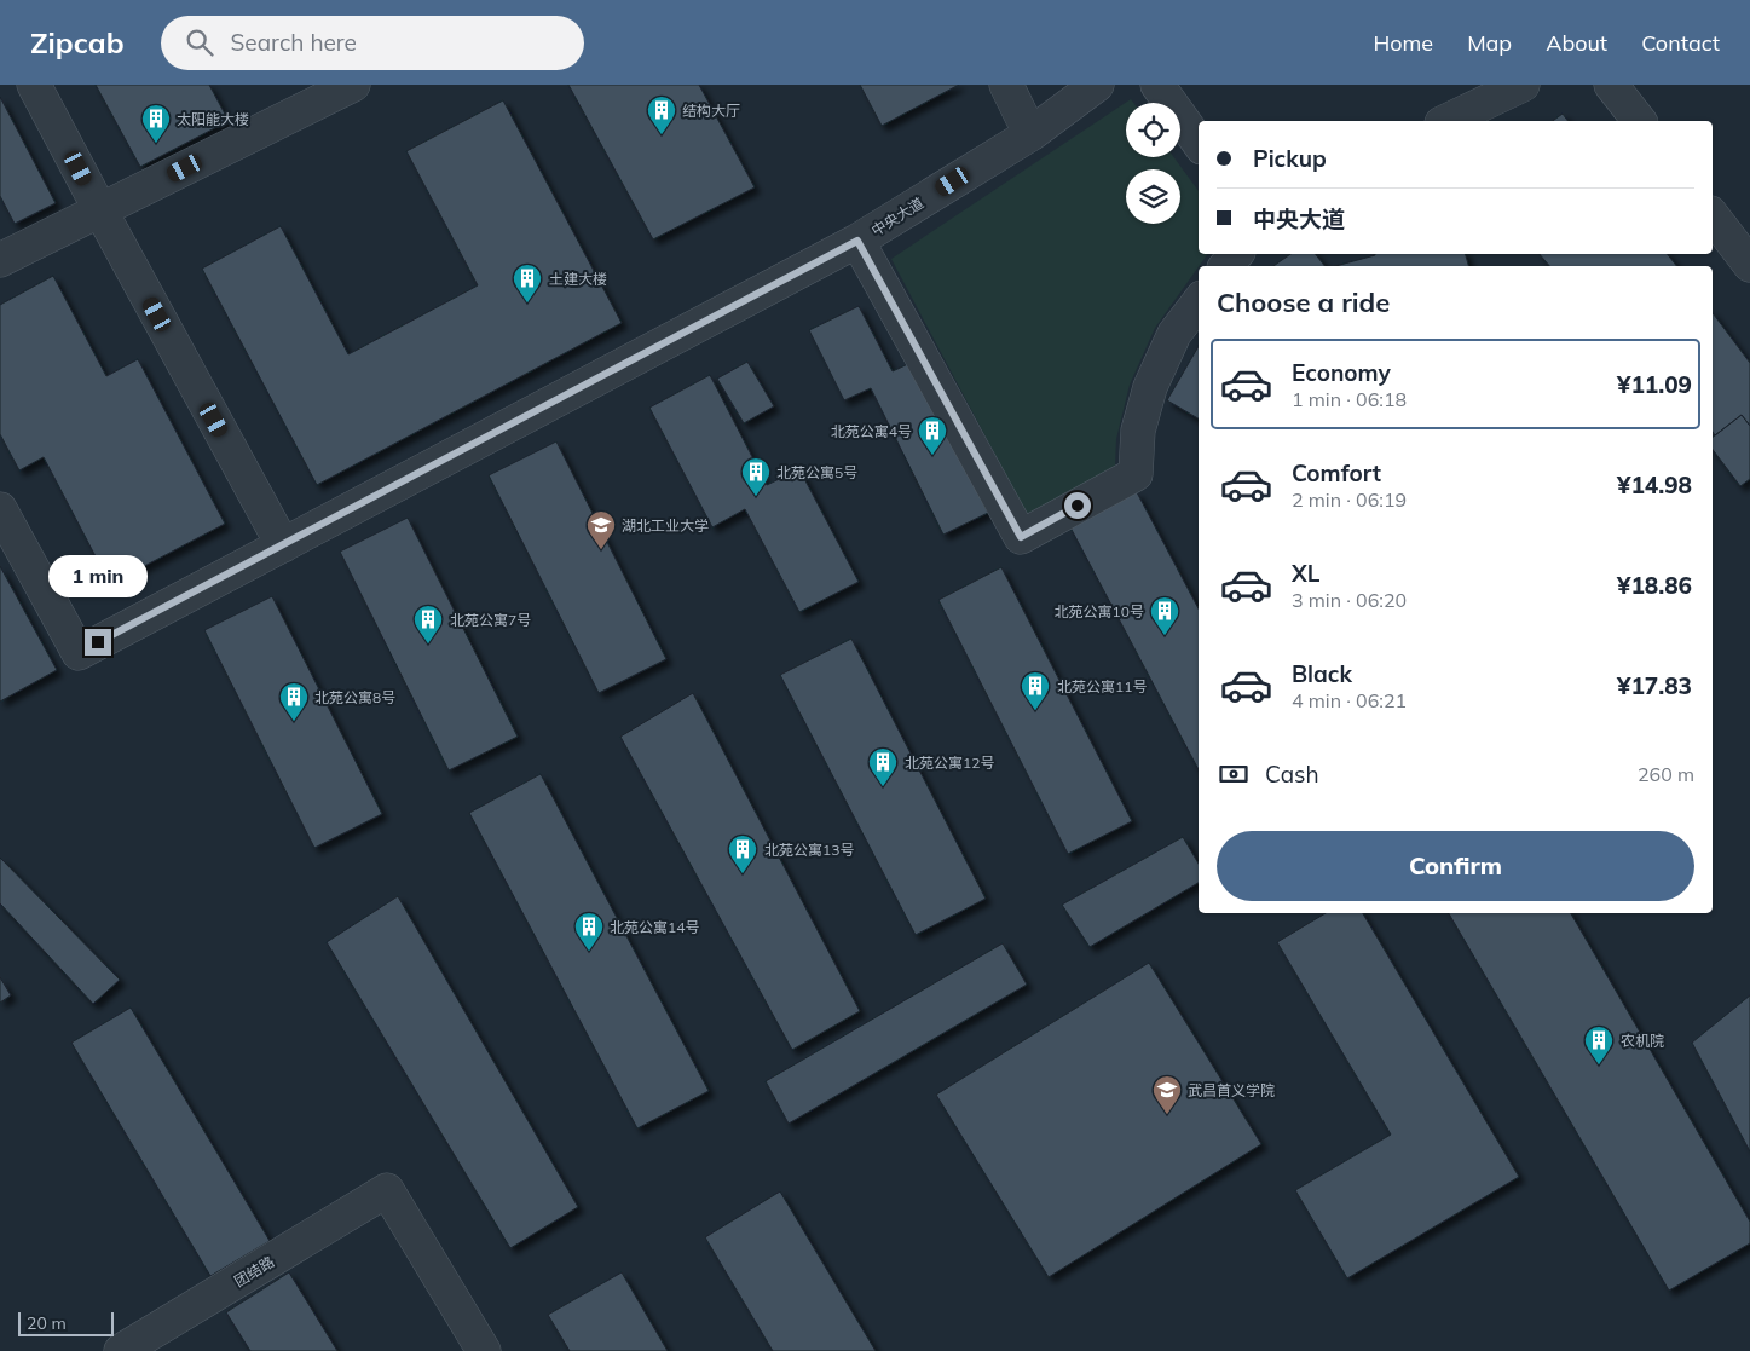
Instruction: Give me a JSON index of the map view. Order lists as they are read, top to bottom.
{
  "streets": {
    "street": ["中央大道", "团结路"]
  },
  "places": {
    "building": [
      "结构大厅",
      "太阳能大楼",
      "土建大楼",
      "北苑公寓4号",
      "北苑公寓5号",
      "北苑公寓10号",
      "北苑公寓7号",
      "北苑公寓11号",
      "北苑公寓8号",
      "北苑公寓12号",
      "北苑公寓13号",
      "北苑公寓14号",
      "农机院"
    ],
    "school or university": ["湖北工业大学", "武昌首义学院"]
  },
  "scale_bar": "20 m",
  "page": {
    "header": "Zipcab",
    "search": "Search here",
    "nav": [
      "Home",
      "Map",
      "About",
      "Contact"
    ],
    "banner": ["Pickup", "中央大道"],
    "heading": "Choose a ride",
    "list": [
      {
        "name": "Economy",
        "note": "1 min · 06:18",
        "value": "¥11.09"
      },
      {
        "name": "Comfort",
        "note": "2 min · 06:19",
        "value": "¥14.98"
      },
      {
        "name": "XL",
        "note": "3 min · 06:20",
        "value": "¥18.86"
      },
      {
        "name": "Black",
        "note": "4 min · 06:21",
        "value": "¥17.83"
      }
    ],
    "bubble": "1 min",
    "pay": ["Cash", "260 m"],
    "buttons": "Confirm",
    "scale": "20 m"
  }
}
